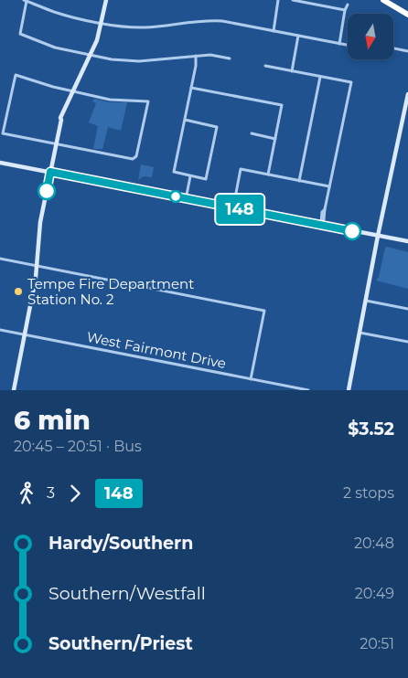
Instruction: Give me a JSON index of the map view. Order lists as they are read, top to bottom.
{
  "streets": {
    "street": ["West Fairmont Drive"]
  },
  "places": ["Tempe Fire Department Station No. 2"],
  "lines": ["bus line 148"],
  "north": "bottom",
  "page": {
    "on_map": "148",
    "heading": ["6 min", "20:45 – 20:51 · Bus", "$3.52"],
    "legs": ["3", "148", "2 stops"],
    "list": [
      {
        "name": "Hardy/Southern",
        "value": "20:48"
      },
      {
        "name": "Southern/Westfall",
        "value": "20:49"
      },
      {
        "name": "Southern/Priest",
        "value": "20:51"
      }
    ]
  }
}
